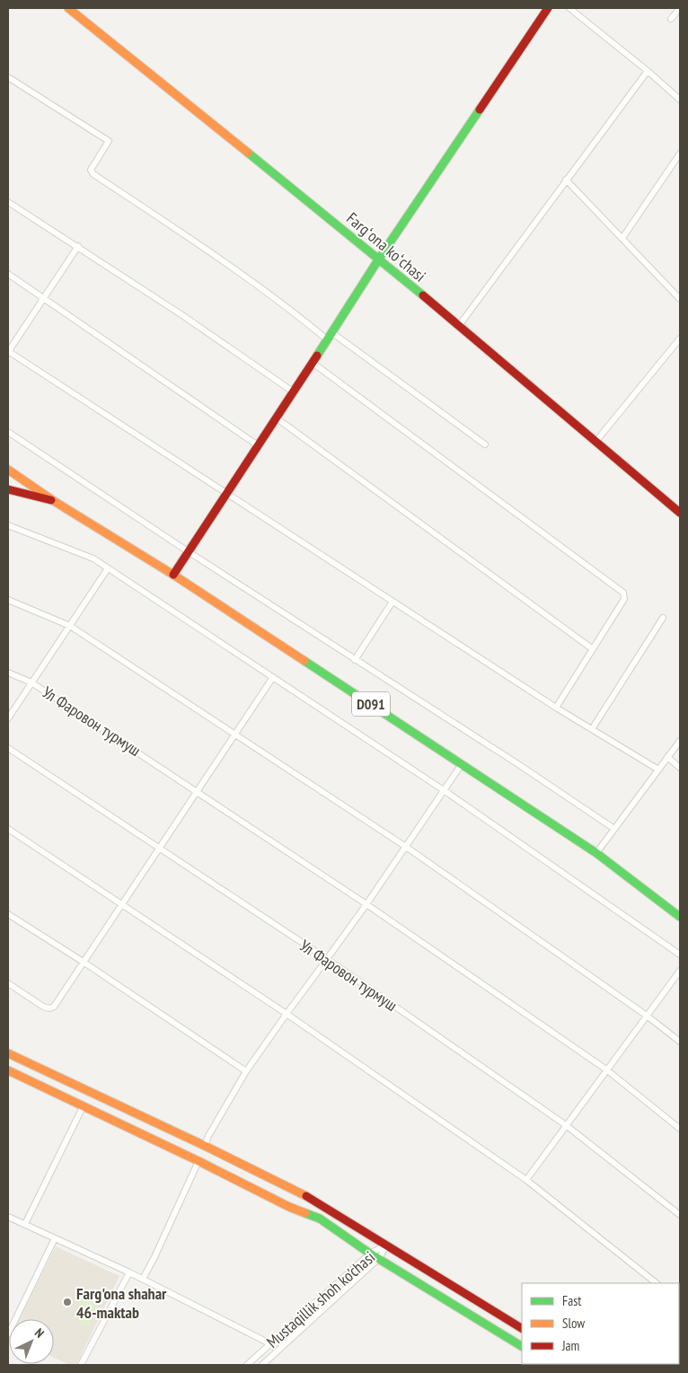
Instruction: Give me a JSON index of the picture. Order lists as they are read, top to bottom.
{
  "streets": {
    "street": [
      "Fargʻona koʻchasi",
      "D091",
      "Ул Фаровон турмуш",
      "Mustaqillik shoh ko'chasi"
    ]
  },
  "places": ["Farg'ona shahar 46-maktab"],
  "legend": ["Fast", "Slow", "Jam"],
  "north": "top right"
}
